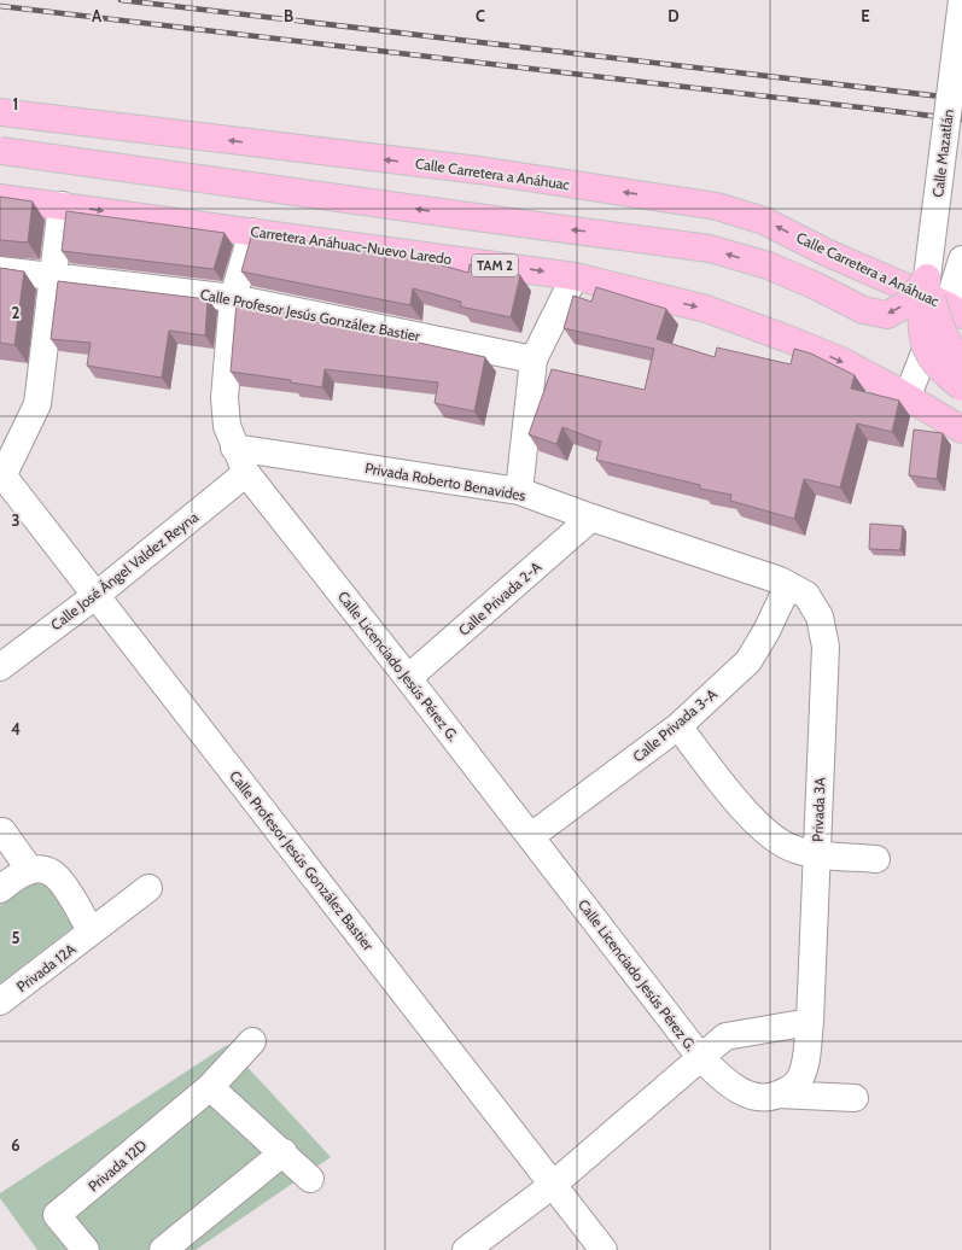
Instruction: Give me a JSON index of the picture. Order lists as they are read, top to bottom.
{
  "streets": {
    "main road": ["Calle Carretera a Anáhuac", "Carretera Anáhuac-Nuevo Laredo", "TAM 2"],
    "street": [
      "Calle Mazatlán",
      "Calle Profesor Jesús González Bastier",
      "Privada Roberto Benavides",
      "Calle José Ángel Valdez Reyna",
      "Calle Privada 2-A",
      "Calle Licenciado Jesús Pérez G.",
      "Calle Privada 3-A",
      "Privada 3A",
      "Privada 12A",
      "Privada 12D"
    ]
  },
  "crossings": [
    ["Carretera Anáhuac-Nuevo Laredo", "Calle Licenciado Jesús Pérez G."],
    ["Calle Profesor Jesús González Bastier", "Calle José Ángel Valdez Reyna"],
    ["Calle Profesor Jesús González Bastier", "Calle Licenciado Jesús Pérez G."],
    ["Privada Roberto Benavides", "Calle Privada 2-A"],
    ["Privada Roberto Benavides", "Calle Licenciado Jesús Pérez G."],
    ["Privada Roberto Benavides", "Calle Privada 3-A"],
    ["Privada Roberto Benavides", "Privada 3A"],
    ["Calle José Ángel Valdez Reyna", "Calle Licenciado Jesús Pérez G."],
    ["Calle Privada 2-A", "Calle Licenciado Jesús Pérez G."],
    ["Calle Licenciado Jesús Pérez G.", "Calle Privada 3-A"],
    ["Calle Licenciado Jesús Pérez G.", "Privada 3A"],
    ["Calle Privada 3-A", "Privada 3A"]
  ],
  "grid": {
    "columns": [
      "A",
      "B",
      "C",
      "D",
      "E"
    ],
    "rows": [
      "1",
      "2",
      "3",
      "4",
      "5",
      "6"
    ]
  }
}
